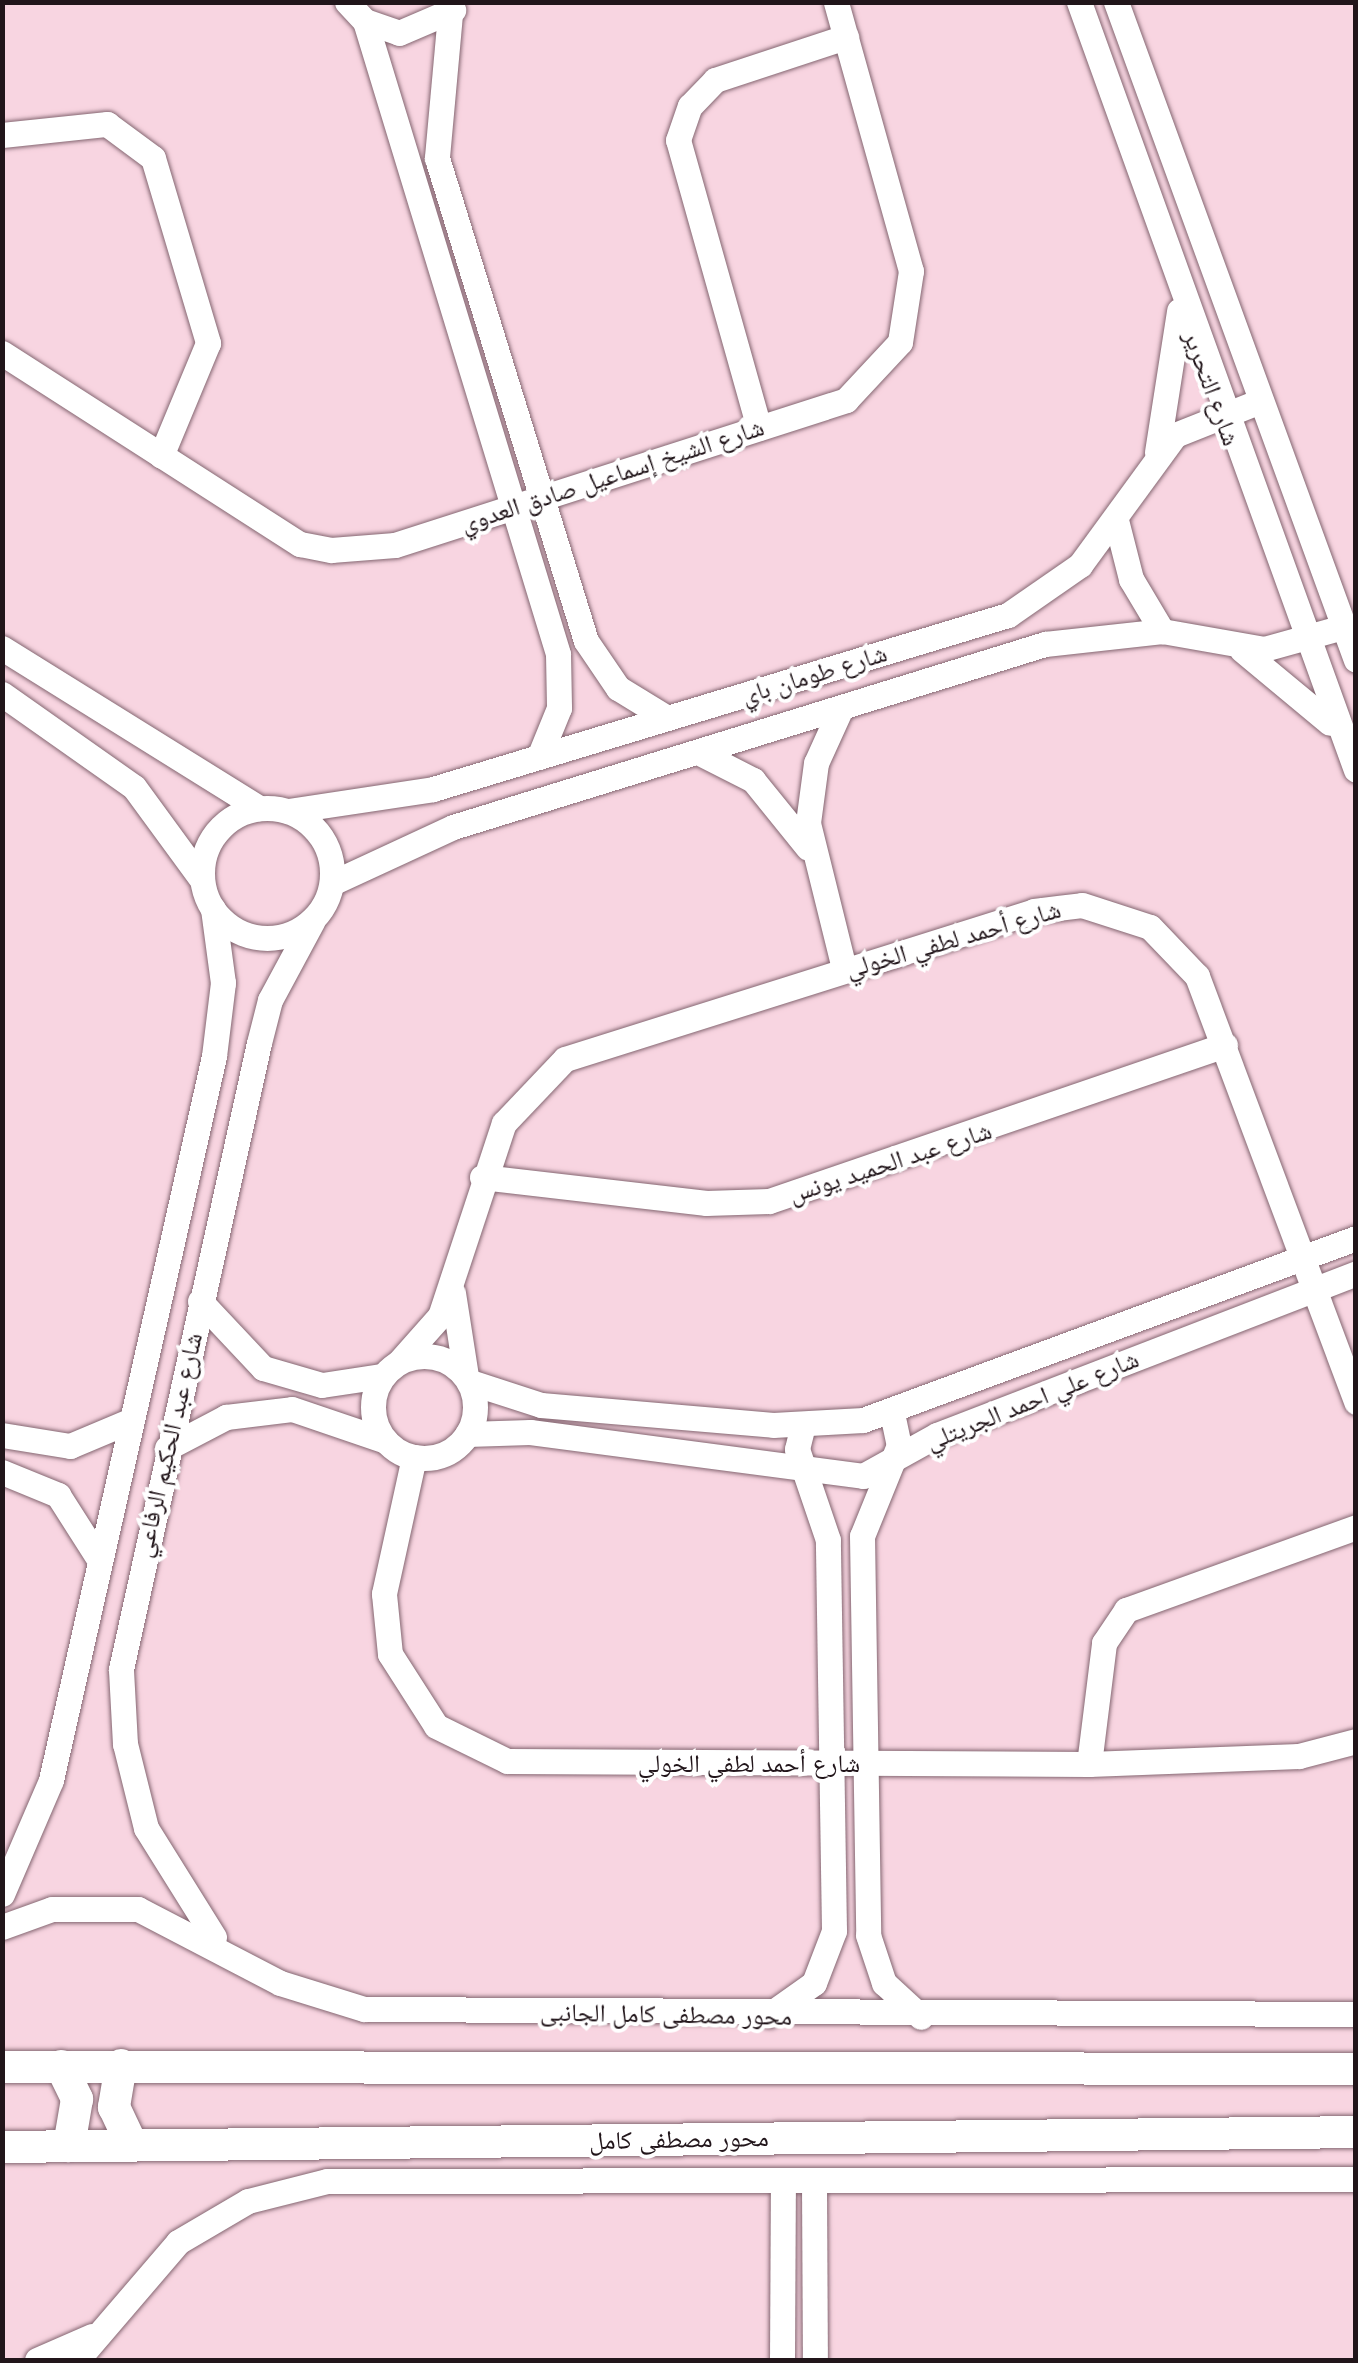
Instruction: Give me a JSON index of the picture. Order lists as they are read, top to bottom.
{
  "streets": {
    "main road": ["محور مصطفى كامل"],
    "street": [
      "شارع التحرير",
      "شارع الشيخ إسماعيل صادق العدوي",
      "شارع طومان باي",
      "شارع أحمد لطفي الخولي",
      "شارع عبد الحميد يونس",
      "شارع علي احمد الجريتلي",
      "شارع عبد الحكيم الرفاعي",
      "محور مصطفى كامل الجانبى"
    ]
  },
  "crossings": [
    ["شارع التحرير", "شارع طومان باي"],
    ["شارع طومان باي", "شارع عبد الحكيم الرفاعي"],
    ["شارع أحمد لطفي الخولي", "شارع عبد الحميد يونس"],
    ["شارع أحمد لطفي الخولي", "شارع علي احمد الجريتلي"],
    ["شارع عبد الحكيم الرفاعي", "محور مصطفى كامل الجانبى"]
  ]
}
